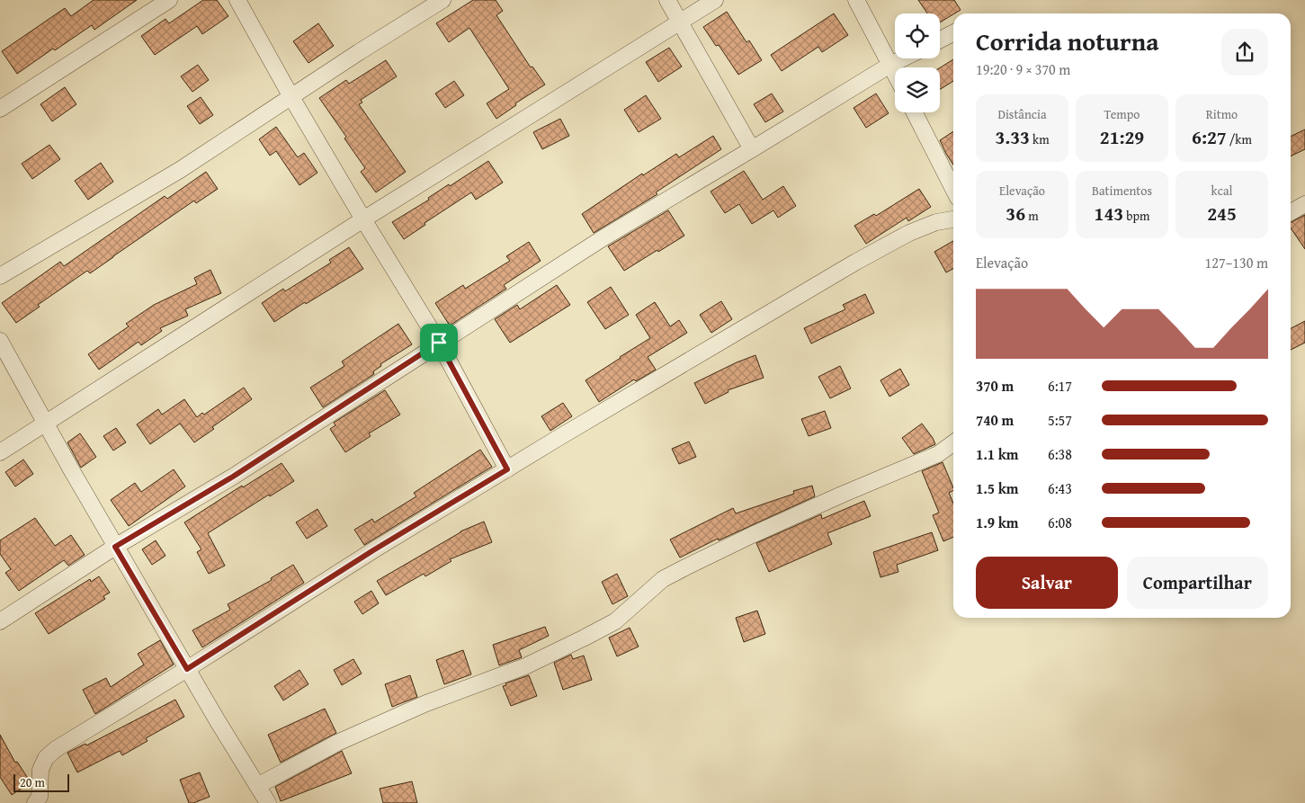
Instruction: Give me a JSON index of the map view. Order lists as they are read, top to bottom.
{
  "scale_bar": "20 m",
  "page": {
    "heading": ["Corrida noturna", "19:20 · 9 × 370 m"],
    "stats": [
      ["Distância", "3.33 km"],
      ["Tempo", "21:29"],
      ["Ritmo", "6:27 /km"],
      ["Elevação", "36 m"],
      ["Batimentos", "143 bpm"],
      ["kcal", "245"]
    ],
    "chart": ["Elevação", "127–130 m"],
    "list": [
      {
        "name": "370 m",
        "note": "6:17"
      },
      {
        "name": "740 m",
        "note": "5:57"
      },
      {
        "name": "1.1 km",
        "note": "6:38"
      },
      {
        "name": "1.5 km",
        "note": "6:43"
      },
      {
        "name": "1.9 km",
        "note": "6:08"
      }
    ],
    "buttons": ["Salvar", "Compartilhar"],
    "scale": "20 m"
  }
}
